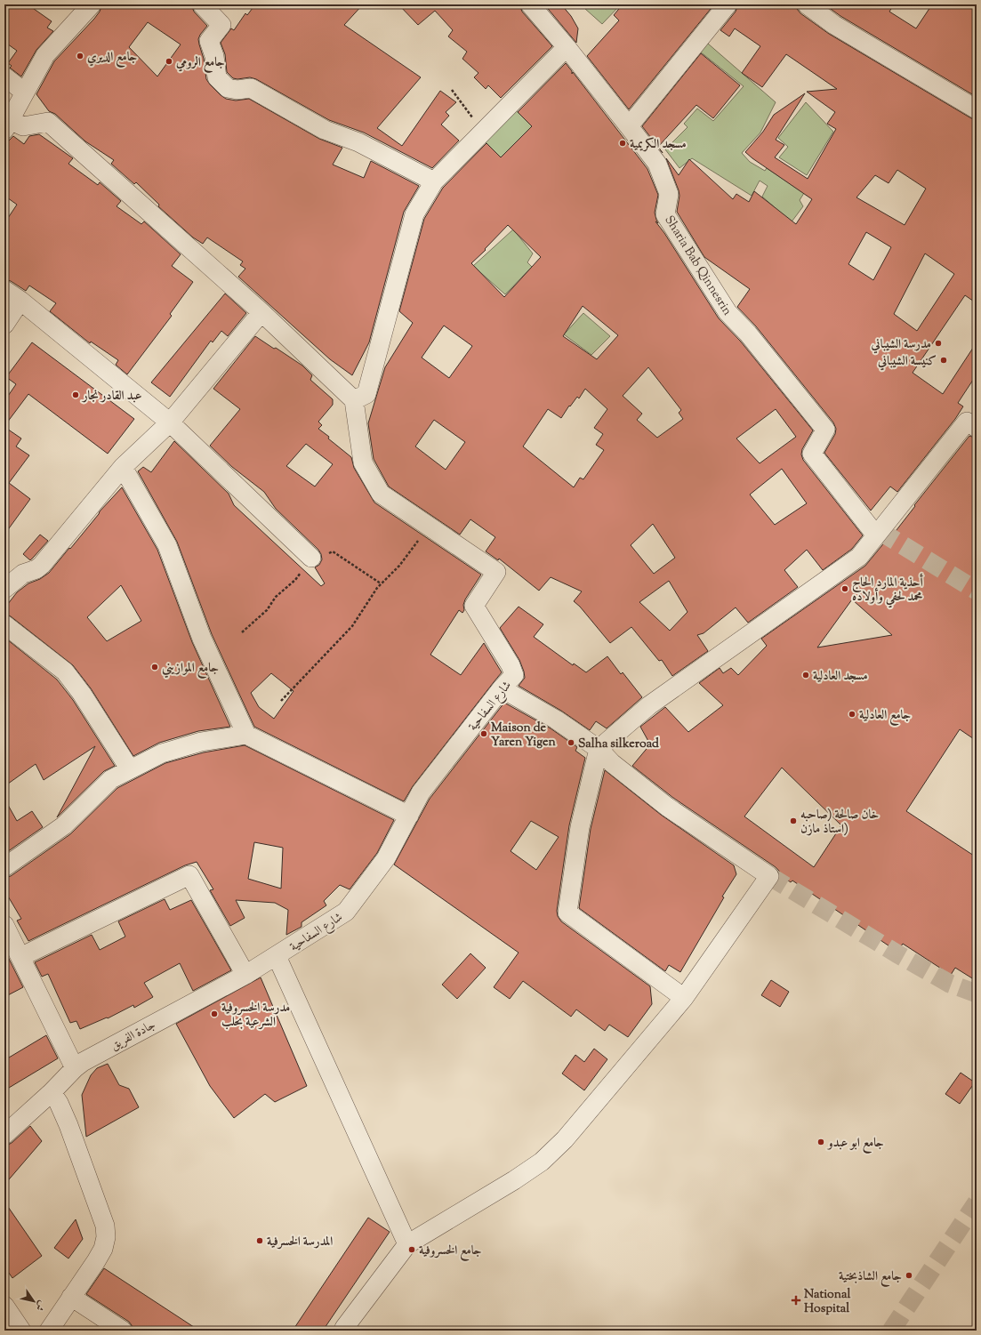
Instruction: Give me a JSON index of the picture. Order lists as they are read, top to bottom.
{
  "streets": {
    "street": ["Sharia Bab Qinnesrin", "شارع السفاحية", "جادة الفريق"]
  },
  "crossings": [
    ["شارع السفاحية", "جادة الفريق"]
  ],
  "places": {
    "other": [
      "جامع الديري",
      "جامع الرومي",
      "مسجد الكريمية",
      "مدرسة الشيباني",
      "كنيسة الشيباني",
      "عبد القادر نجار",
      "أحذية المارد الحاج محمد لحفي وأولاده",
      "جامع الموازيني",
      "مسجد العادلية",
      "جامع العادلية",
      "Maison de Yaren Yigen",
      "Salha silkeroad",
      "خان صالحة (صاحبه استاذ مازن)",
      "مدرسة الخسروفية الشرعية بحلب",
      "جامع ابو عبدو",
      "المدرسة الخسرفية",
      "جامع الخسروفية",
      "جامع الشاذبختية"
    ],
    "health": ["National Hospital"]
  },
  "north": "bottom right"
}
